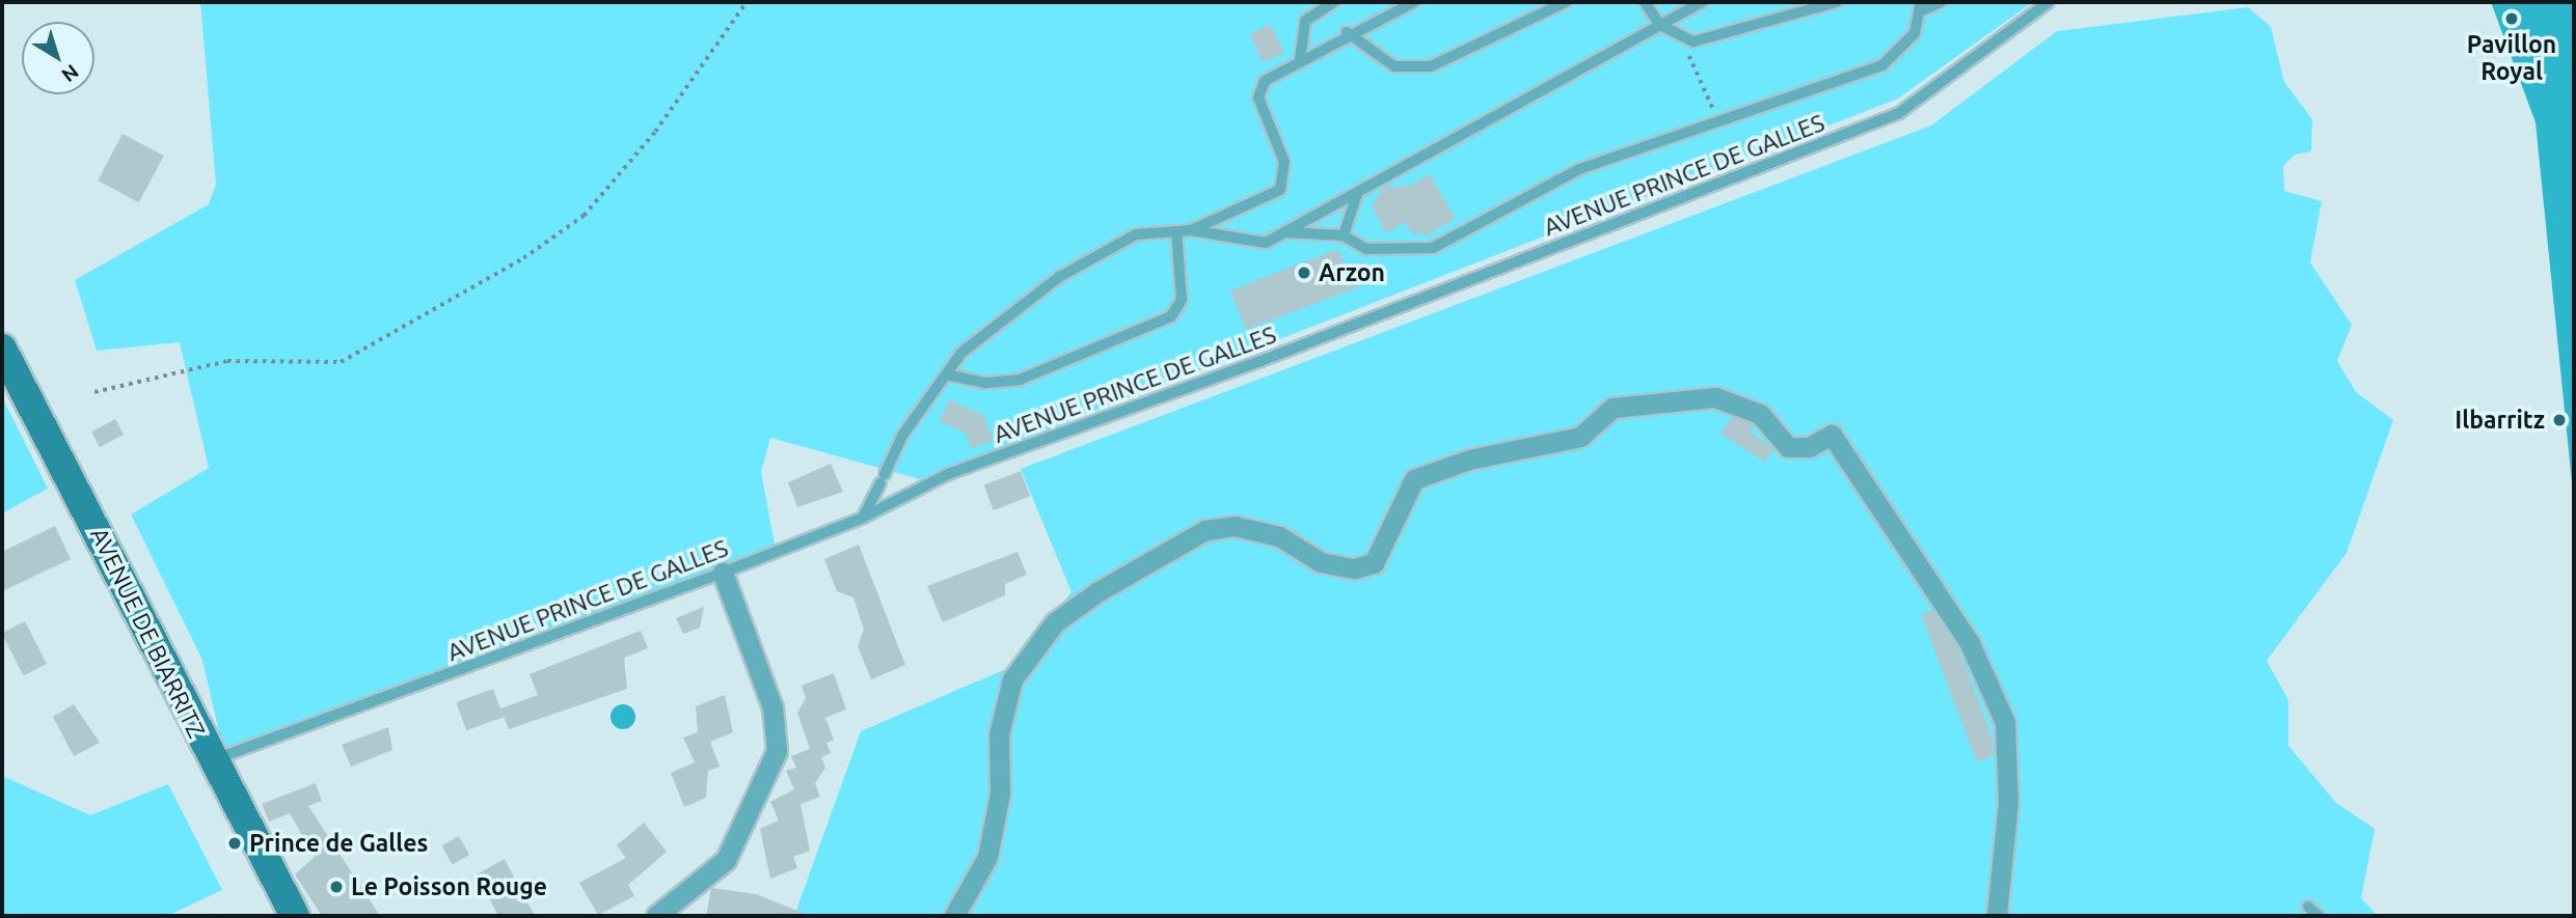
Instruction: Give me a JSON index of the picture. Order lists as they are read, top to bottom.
{
  "streets": {
    "main road": ["AVENUE DE BIARRITZ"],
    "lane": ["AVENUE PRINCE DE GALLES"]
  },
  "crossings": [
    ["AVENUE PRINCE DE GALLES", "AVENUE DE BIARRITZ"]
  ],
  "places": [
    "Pavillon Royal",
    "Arzon",
    "Ilbarritz",
    "Prince de Galles",
    "Le Poisson Rouge"
  ],
  "north": "bottom right"
}
